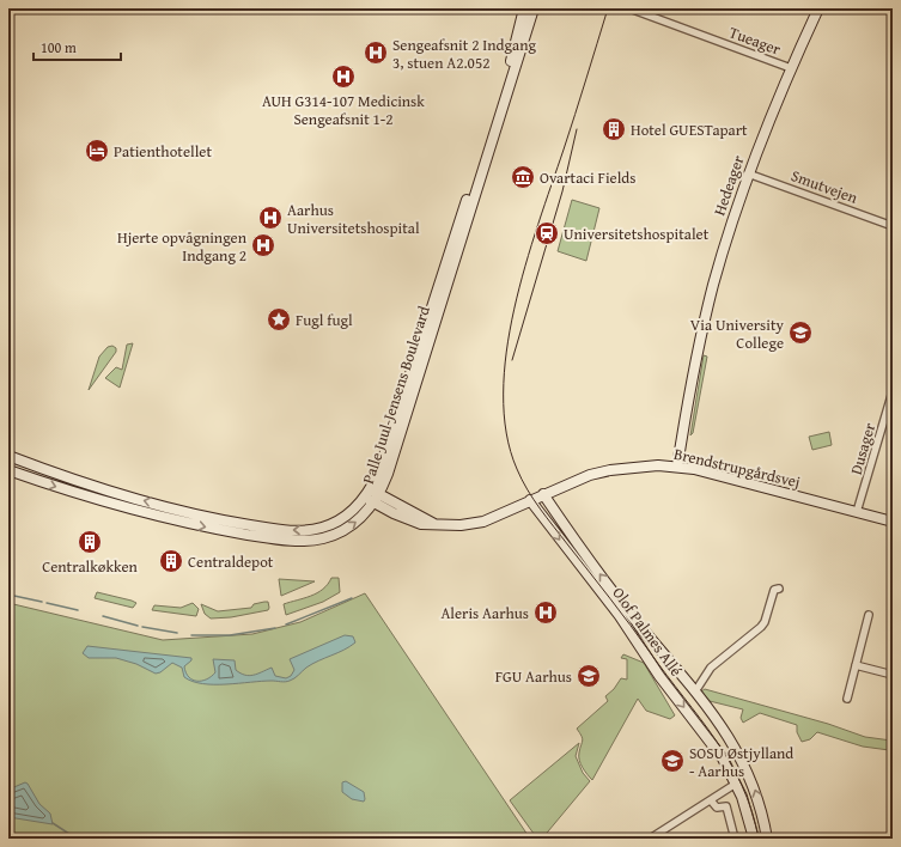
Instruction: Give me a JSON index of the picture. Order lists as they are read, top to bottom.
{
  "streets": {
    "street": [
      "Tueager",
      "Hedeager",
      "Smutvejen",
      "Palle Juul-Jensens Boulevard",
      "Dusager",
      "Brendstrupgårdsvej",
      "Olof Palmes Allé"
    ]
  },
  "crossings": [
    ["Tueager", "Hedeager"],
    ["Hedeager", "Smutvejen"],
    ["Hedeager", "Brendstrupgårdsvej"],
    ["Palle Juul-Jensens Boulevard", "Brendstrupgårdsvej"],
    ["Dusager", "Brendstrupgårdsvej"],
    ["Brendstrupgårdsvej", "Olof Palmes Allé"]
  ],
  "places": {
    "hospital": [
      "Sengeafsnit 2 Indgang 3, stuen A2.052",
      "AUH G314-107 Medicinsk Sengeafsnit 1-2",
      "Aarhus Universitetshospital",
      "Hjerte opvågningen Indgang 2",
      "Aleris Aarhus"
    ],
    "building": ["Hotel GUESTapart", "Centralkøkken", "Centraldepot"],
    "hotel": ["Patienthotellet"],
    "museum": ["Ovartaci Fields"],
    "station": ["Universitetshospitalet"],
    "place": ["Fugl fugl"],
    "school or university": ["Via University College", "FGU Aarhus", "SOSU Østjylland - Aarhus"]
  },
  "scale_bar": "100 m"
}
